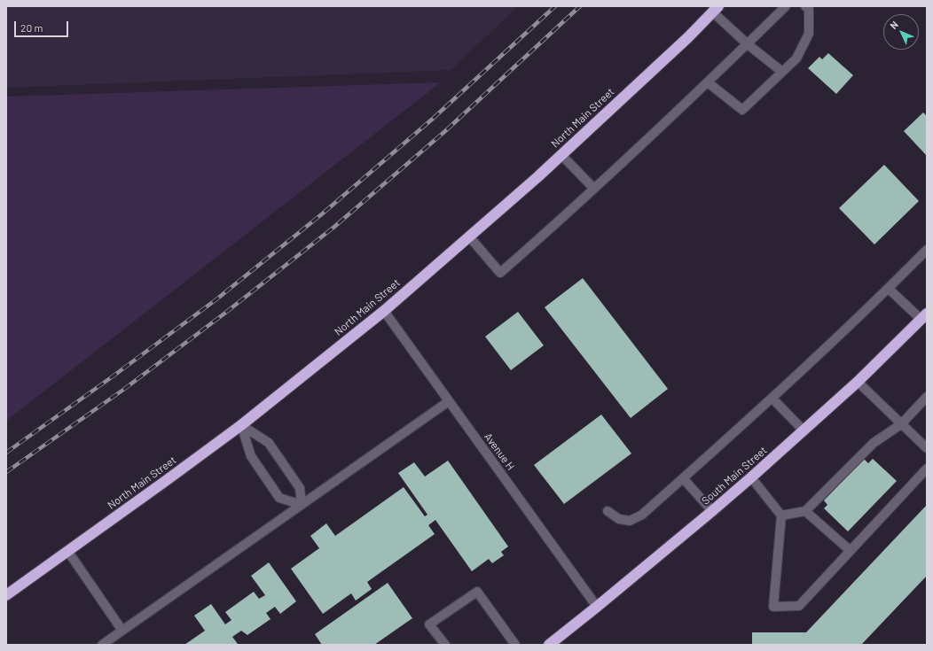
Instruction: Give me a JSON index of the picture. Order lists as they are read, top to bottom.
{
  "streets": {
    "highway": ["North Main Street", "South Main Street"],
    "street": ["Avenue H"]
  },
  "crossings": [
    ["North Main Street", "Avenue H"],
    ["Avenue H", "South Main Street"]
  ],
  "scale_bar": "20 m",
  "north": "top left"
}
